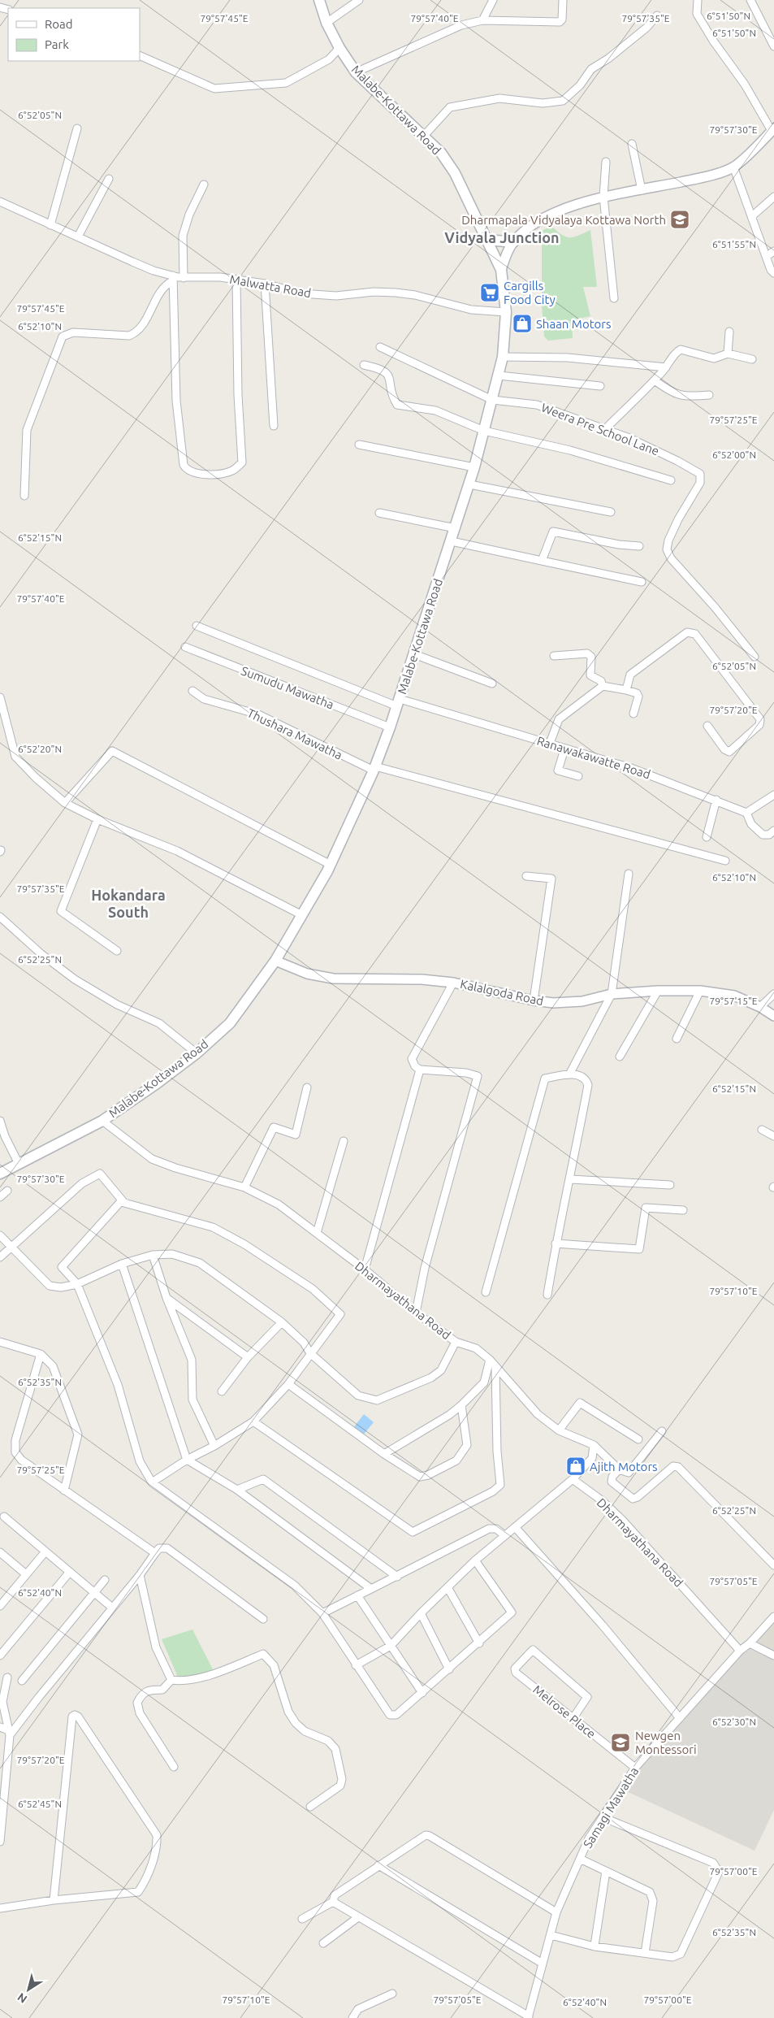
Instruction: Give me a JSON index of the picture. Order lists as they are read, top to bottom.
{
  "streets": {
    "main road": ["Malabe-Kottawa Road"],
    "street": [
      "Malwatta Road",
      "Weera Pre School Lane",
      "Sumudu Mawatha",
      "Thushara Mawatha",
      "Ranawakawatte Road",
      "Kalalgoda Road",
      "Dharmayathana Road",
      "Melrose Place",
      "Samagi Mawatha"
    ]
  },
  "crossings": [
    ["Malabe-Kottawa Road", "Malwatta Road"],
    ["Malabe-Kottawa Road", "Weera Pre School Lane"],
    ["Malabe-Kottawa Road", "Sumudu Mawatha"],
    ["Malabe-Kottawa Road", "Thushara Mawatha"],
    ["Malabe-Kottawa Road", "Ranawakawatte Road"],
    ["Malabe-Kottawa Road", "Kalalgoda Road"],
    ["Malabe-Kottawa Road", "Dharmayathana Road"],
    ["Dharmayathana Road", "Samagi Mawatha"],
    ["Melrose Place", "Samagi Mawatha"]
  ],
  "districts": ["Vidyala Junction", "Hokandara South"],
  "places": {
    "school or university": ["Dharmapala Vidyalaya Kottawa North", "Newgen Montessori"],
    "supermarket": ["Cargills Food City"],
    "shop": ["Shaan Motors", "Ajith Motors"]
  },
  "legend": ["Road", "Park"],
  "north": "bottom left",
  "coordinates": [
    "6°51'50\"N",
    "79°57'40\"E",
    "79°57'45\"E",
    "79°57'35\"E",
    "6°52'05\"N",
    "79°57'30\"E",
    "6°51'55\"N",
    "6°52'10\"N",
    "79°57'25\"E",
    "6°52'00\"N",
    "6°52'15\"N",
    "79°57'20\"E",
    "6°52'20\"N",
    "6°52'25\"N",
    "79°57'15\"E",
    "79°57'10\"E",
    "6°52'35\"N",
    "79°57'05\"E",
    "6°52'40\"N",
    "6°52'30\"N",
    "6°52'45\"N",
    "79°57'00\"E"
  ]
}
